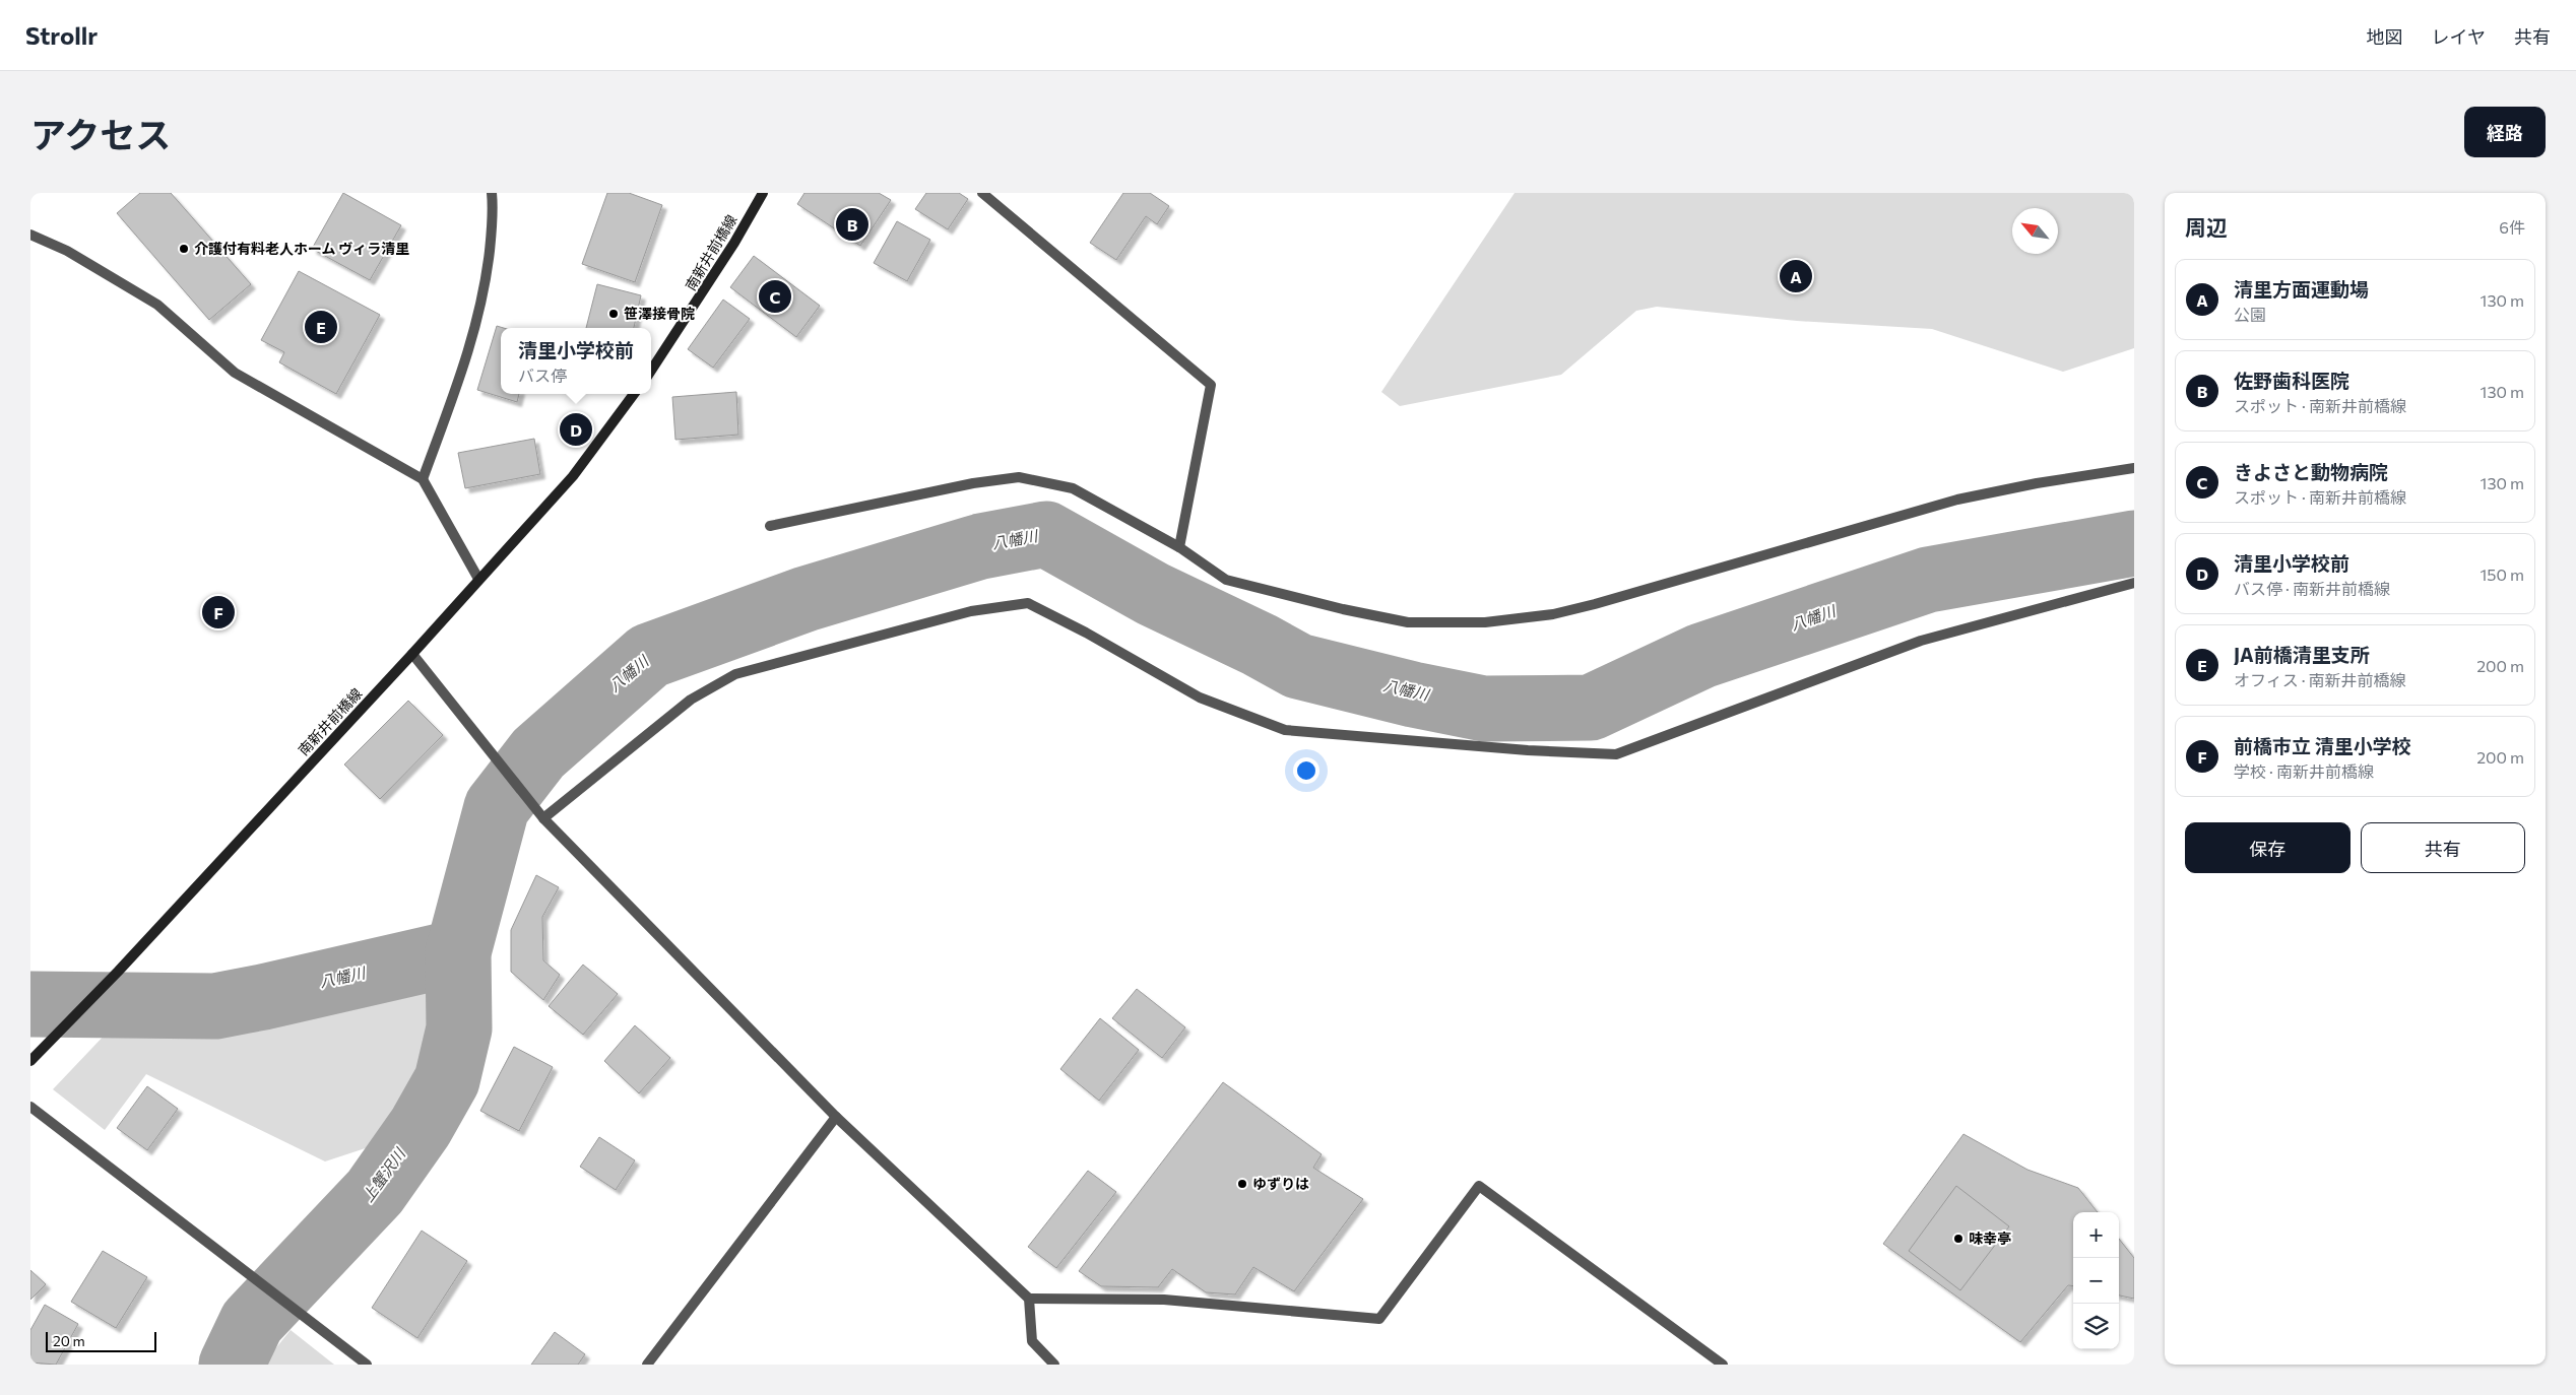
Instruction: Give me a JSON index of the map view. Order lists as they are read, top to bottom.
{
  "streets": {
    "main road": ["南新井前橋線"]
  },
  "water": ["八幡川", "上蟹沢川"],
  "places": [
    "介護付有料老人ホーム ヴィラ清里",
    "笹澤接骨院",
    "ゆずりは",
    "味幸亭"
  ],
  "scale_bar": "20 m",
  "north": "top left",
  "page": {
    "header": "Strollr",
    "nav": ["地図", "レイヤ", "共有"],
    "title": "アクセス",
    "buttons": [
      "経路",
      ["保存", "共有"]
    ],
    "heading": ["周辺", "6件"],
    "pins": [
      "B",
      "A",
      "C",
      "E",
      "D",
      "F"
    ],
    "list": [
      {
        "mark": "A",
        "name": "清里方面運動場",
        "note": "公園",
        "value": "130 m"
      },
      {
        "mark": "B",
        "name": "佐野歯科医院",
        "note": "スポット · 南新井前橋線",
        "value": "130 m"
      },
      {
        "mark": "C",
        "name": "きよさと動物病院",
        "note": "スポット · 南新井前橋線",
        "value": "130 m"
      },
      {
        "mark": "D",
        "name": "清里小学校前",
        "note": "バス停 · 南新井前橋線",
        "value": "150 m"
      },
      {
        "mark": "E",
        "name": "JA前橋清里支所",
        "note": "オフィス · 南新井前橋線",
        "value": "200 m"
      },
      {
        "mark": "F",
        "name": "前橋市立 清里小学校",
        "note": "学校 · 南新井前橋線",
        "value": "200 m"
      }
    ],
    "popup": ["清里小学校前", "バス停"],
    "map_buttons": ["+", "−"],
    "scale": "20 m"
  }
}
